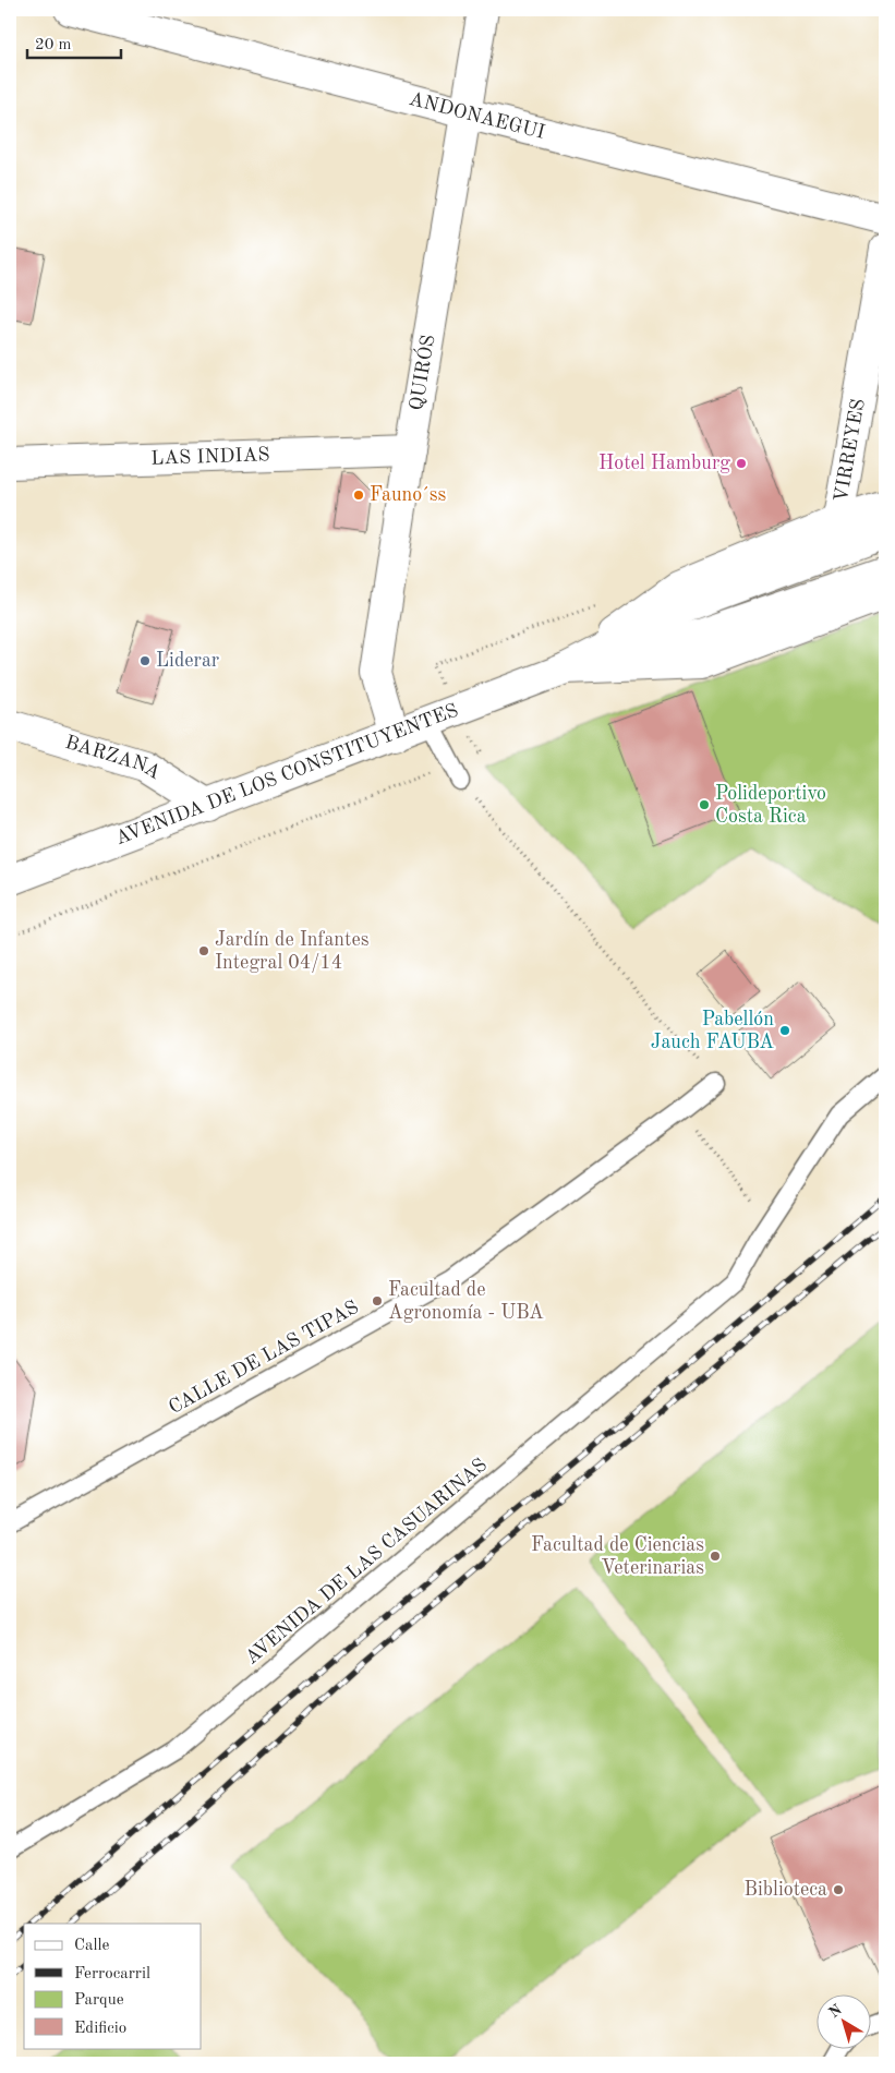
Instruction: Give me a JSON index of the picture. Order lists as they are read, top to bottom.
{
  "streets": {
    "street": [
      "ANDONAEGUI",
      "QUIRÓS",
      "VIRREYES",
      "LAS INDIAS",
      "BARZANA",
      "AVENIDA DE LOS CONSTITUYENTES"
    ],
    "lane": ["CALLE DE LAS TIPAS", "AVENIDA DE LAS CASUARINAS"]
  },
  "crossings": [
    ["ANDONAEGUI", "QUIRÓS"],
    ["QUIRÓS", "LAS INDIAS"],
    ["QUIRÓS", "AVENIDA DE LOS CONSTITUYENTES"],
    ["VIRREYES", "AVENIDA DE LOS CONSTITUYENTES"],
    ["BARZANA", "AVENIDA DE LOS CONSTITUYENTES"]
  ],
  "places": [
    "Hotel Hamburg",
    "Fauno´ss",
    "Liderar",
    "Polideportivo Costa Rica",
    "Jardín de Infantes Integral 04/14",
    "Pabellón Jauch FAUBA",
    "Facultad de Agronomía - UBA",
    "Facultad de Ciencias Veterinarias",
    "Biblioteca"
  ],
  "legend": [
    "Calle",
    "Ferrocarril",
    "Parque",
    "Edificio"
  ],
  "scale_bar": "20 m",
  "north": "top left"
}
